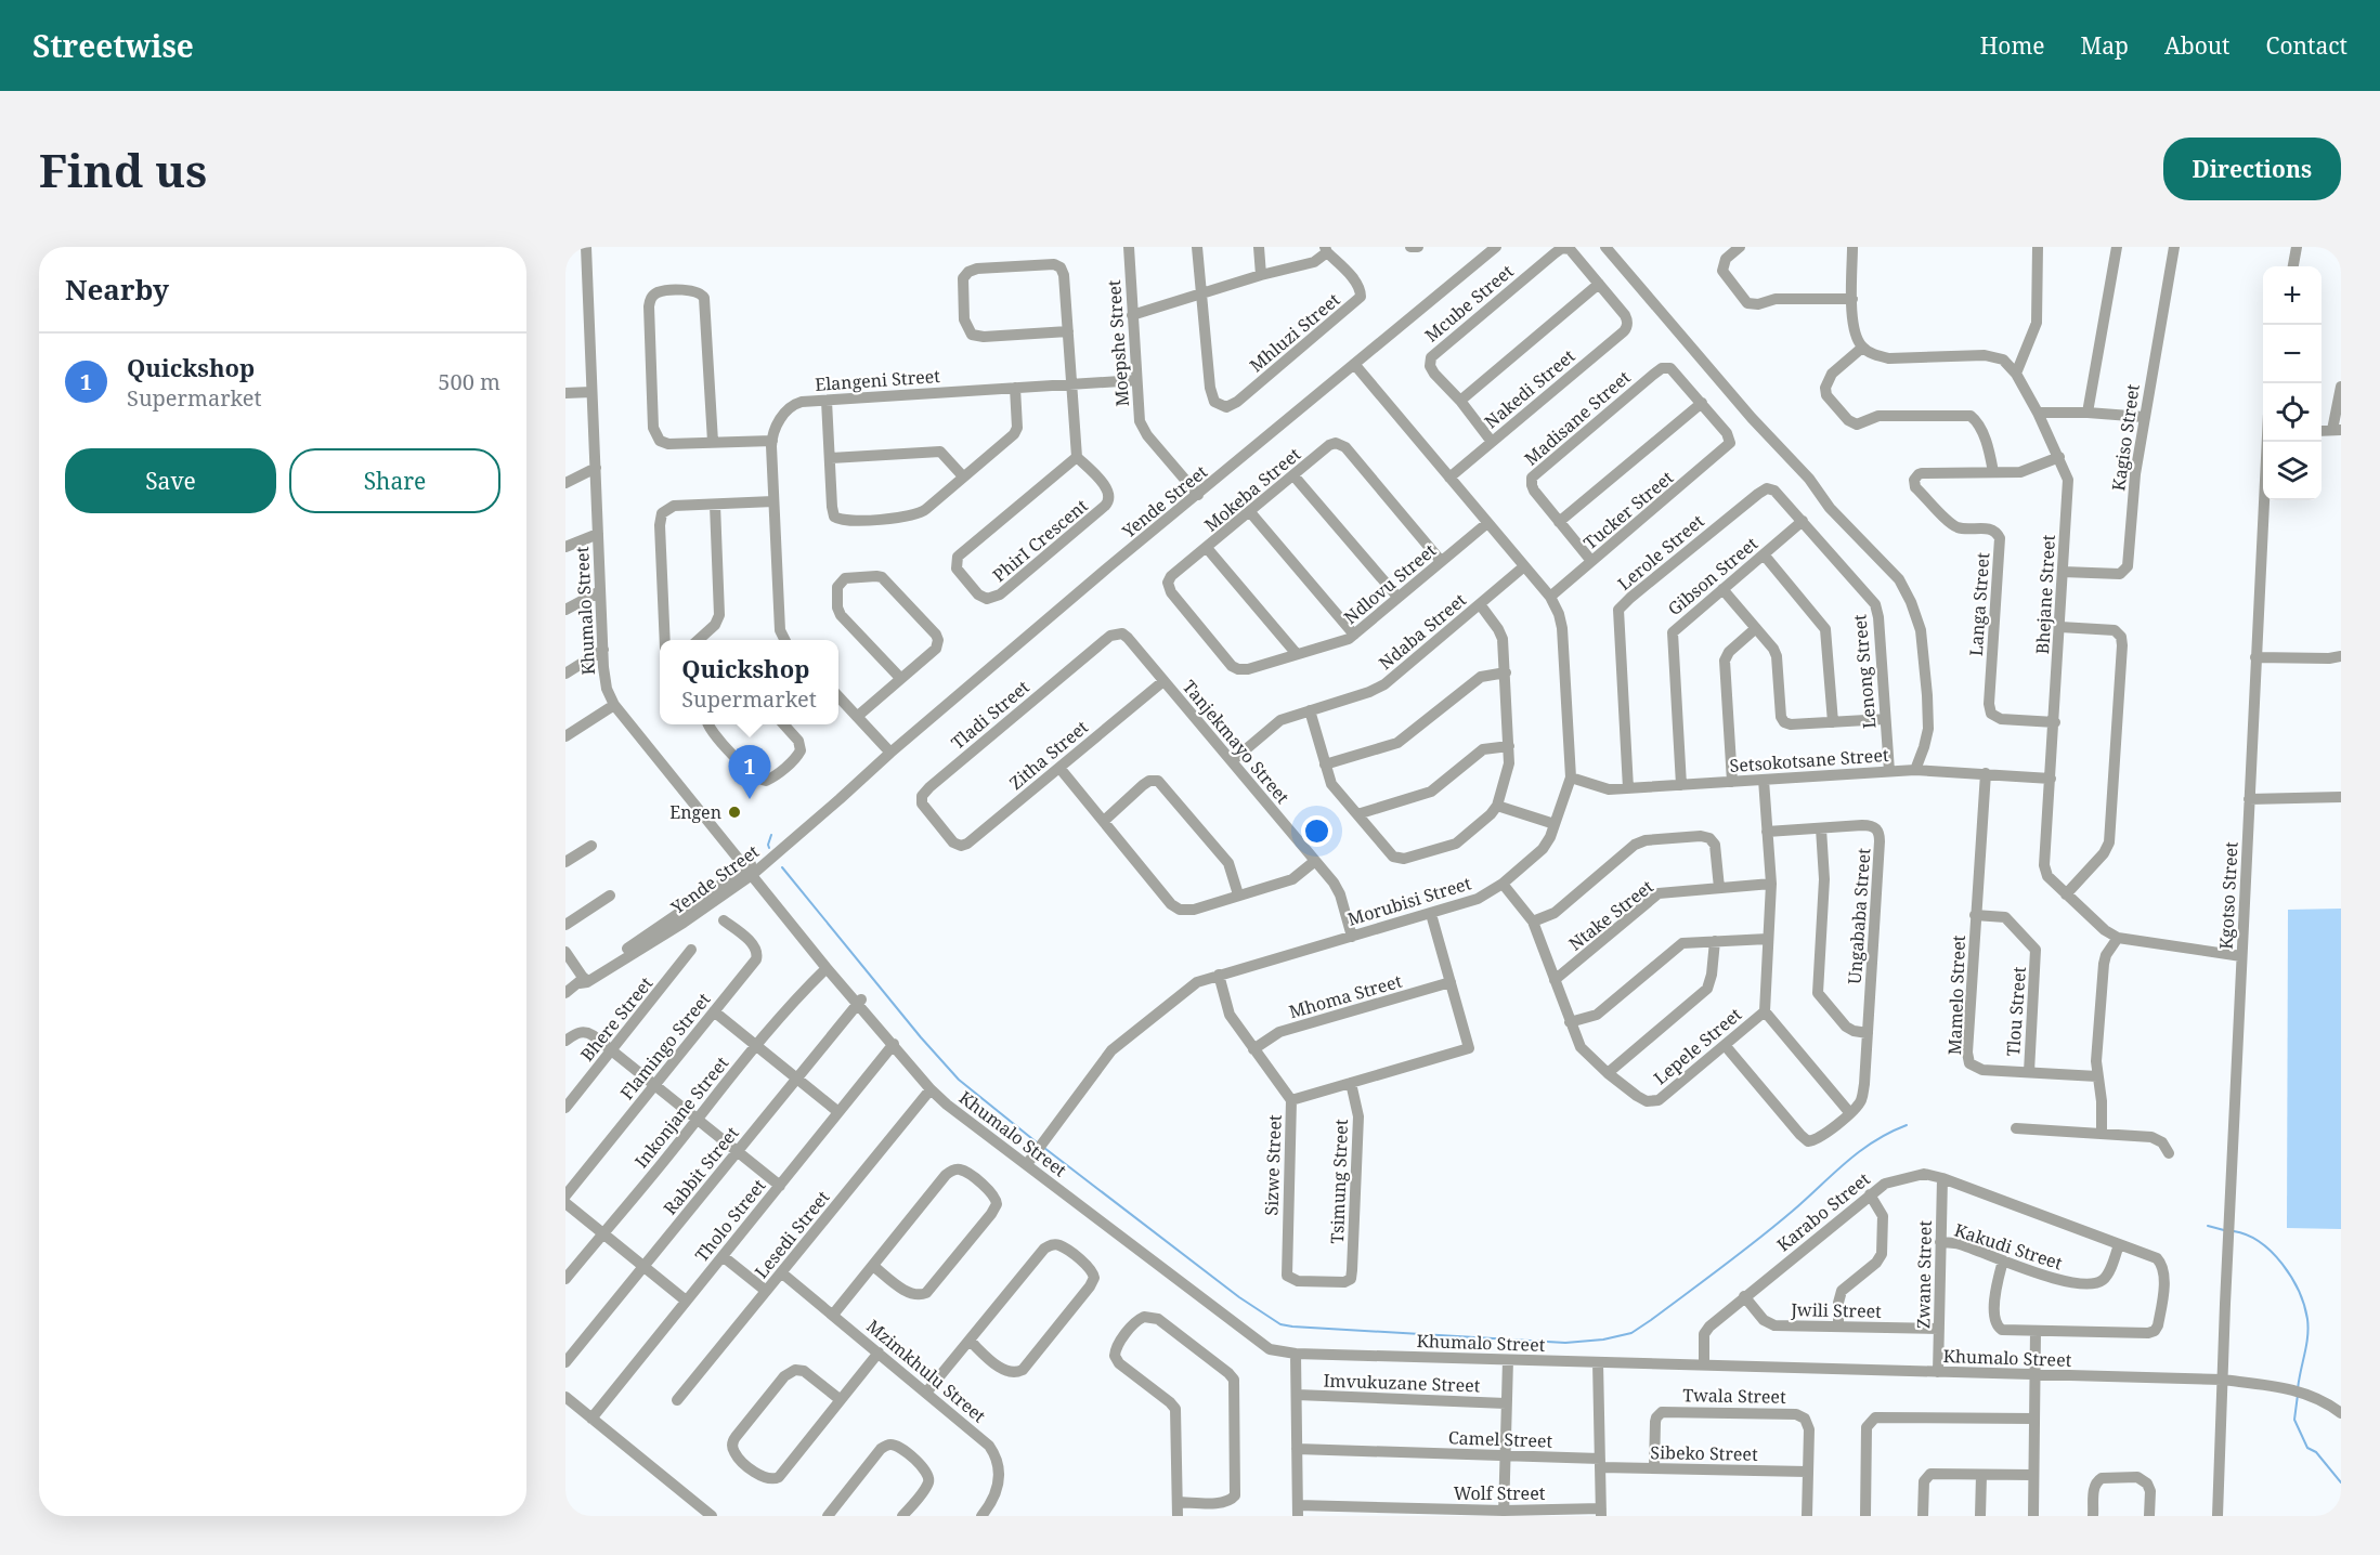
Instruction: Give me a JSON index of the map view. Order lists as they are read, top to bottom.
{
  "streets": {
    "street": [
      "Mcube Street",
      "Mhluzi Street",
      "Moepshe Street",
      "Elangeni Street",
      "Nakedi Street",
      "Madisane Street",
      "Kagiso Street",
      "Mokeba Street",
      "Yende Street",
      "Tucker Street",
      "PhirI Crescent",
      "Lerole Street",
      "Gibson Street",
      "Ndlovu Street",
      "Bhejane Street",
      "Langa Street",
      "Khumalo Street",
      "Ndaba Street",
      "Lenong Street",
      "Tladi Street",
      "Tanjekmayo Street",
      "Zitha Street",
      "Setsokotsane Street",
      "Kgotso Street",
      "Morubisi Street",
      "Ntake Street",
      "Ungababa Street",
      "Mamelo Street",
      "Mhoma Street",
      "Tlou Street",
      "Bhere Street",
      "Flamingo Street",
      "Lepele Street",
      "Inkonjane Street",
      "Sizwe Street",
      "Rabbit Street",
      "Tsimung Street",
      "Karabo Street",
      "Tholo Street",
      "Lesedi Street",
      "Kakudi Street",
      "Zwane Street",
      "Jwili Street",
      "Mzimkhulu Street",
      "Imvukuzane Street",
      "Twala Street",
      "Camel Street",
      "Sibeko Street",
      "Wolf Street"
    ]
  },
  "crossings": [
    ["Mcube Street", "Nakedi Street"],
    ["Mhluzi Street", "Moepshe Street"],
    ["Moepshe Street", "Elangeni Street"],
    ["Moepshe Street", "Yende Street"],
    ["Nakedi Street", "Morubisi Street"],
    ["Madisane Street", "Tucker Street"],
    ["Kagiso Street", "Bhejane Street"],
    ["Mokeba Street", "Ndlovu Street"],
    ["Yende Street", "Khumalo Street"],
    ["Yende Street", "Morubisi Street"],
    ["Tucker Street", "Morubisi Street"],
    ["Lerole Street", "Lenong Street"],
    ["Lerole Street", "Setsokotsane Street"],
    ["Gibson Street", "Lenong Street"],
    ["Gibson Street", "Setsokotsane Street"],
    ["Ndlovu Street", "Morubisi Street"],
    ["Bhejane Street", "Langa Street"],
    ["Bhejane Street", "Setsokotsane Street"],
    ["Bhejane Street", "Kgotso Street"],
    ["Khumalo Street", "Kgotso Street"],
    ["Khumalo Street", "Morubisi Street"],
    ["Khumalo Street", "Inkonjane Street"],
    ["Khumalo Street", "Rabbit Street"],
    ["Khumalo Street", "Karabo Street"],
    ["Khumalo Street", "Tholo Street"],
    ["Khumalo Street", "Lesedi Street"],
    ["Khumalo Street", "Zwane Street"],
    ["Ndaba Street", "Tanjekmayo Street"],
    ["Ndaba Street", "Morubisi Street"],
    ["Lenong Street", "Setsokotsane Street"],
    ["Tladi Street", "Tanjekmayo Street"],
    ["Tladi Street", "Zitha Street"],
    ["Tanjekmayo Street", "Zitha Street"],
    ["Tanjekmayo Street", "Morubisi Street"],
    ["Setsokotsane Street", "Morubisi Street"],
    ["Setsokotsane Street", "Mamelo Street"],
    ["Setsokotsane Street", "Lepele Street"],
    ["Morubisi Street", "Lepele Street"],
    ["Ntake Street", "Lepele Street"],
    ["Ungababa Street", "Lepele Street"],
    ["Mamelo Street", "Tlou Street"],
    ["Mhoma Street", "Sizwe Street"],
    ["Sizwe Street", "Tsimung Street"],
    ["Karabo Street", "Kakudi Street"],
    ["Karabo Street", "Zwane Street"],
    ["Karabo Street", "Jwili Street"],
    ["Lesedi Street", "Mzimkhulu Street"],
    ["Kakudi Street", "Zwane Street"],
    ["Zwane Street", "Jwili Street"],
    ["Twala Street", "Sibeko Street"],
    ["Camel Street", "Sibeko Street"]
  ],
  "places": ["Engen"],
  "page": {
    "header": "Streetwise",
    "nav": [
      "Home",
      "Map",
      "About",
      "Contact"
    ],
    "buttons": [
      "Directions",
      ["Save", "Share"]
    ],
    "title": "Find us",
    "heading": "Nearby",
    "map_buttons": ["+", "−"],
    "list": [
      {
        "mark": "1",
        "name": "Quickshop",
        "note": "Supermarket",
        "value": "500 m"
      }
    ],
    "popup": ["Quickshop", "Supermarket"],
    "pins": "1"
  }
}
